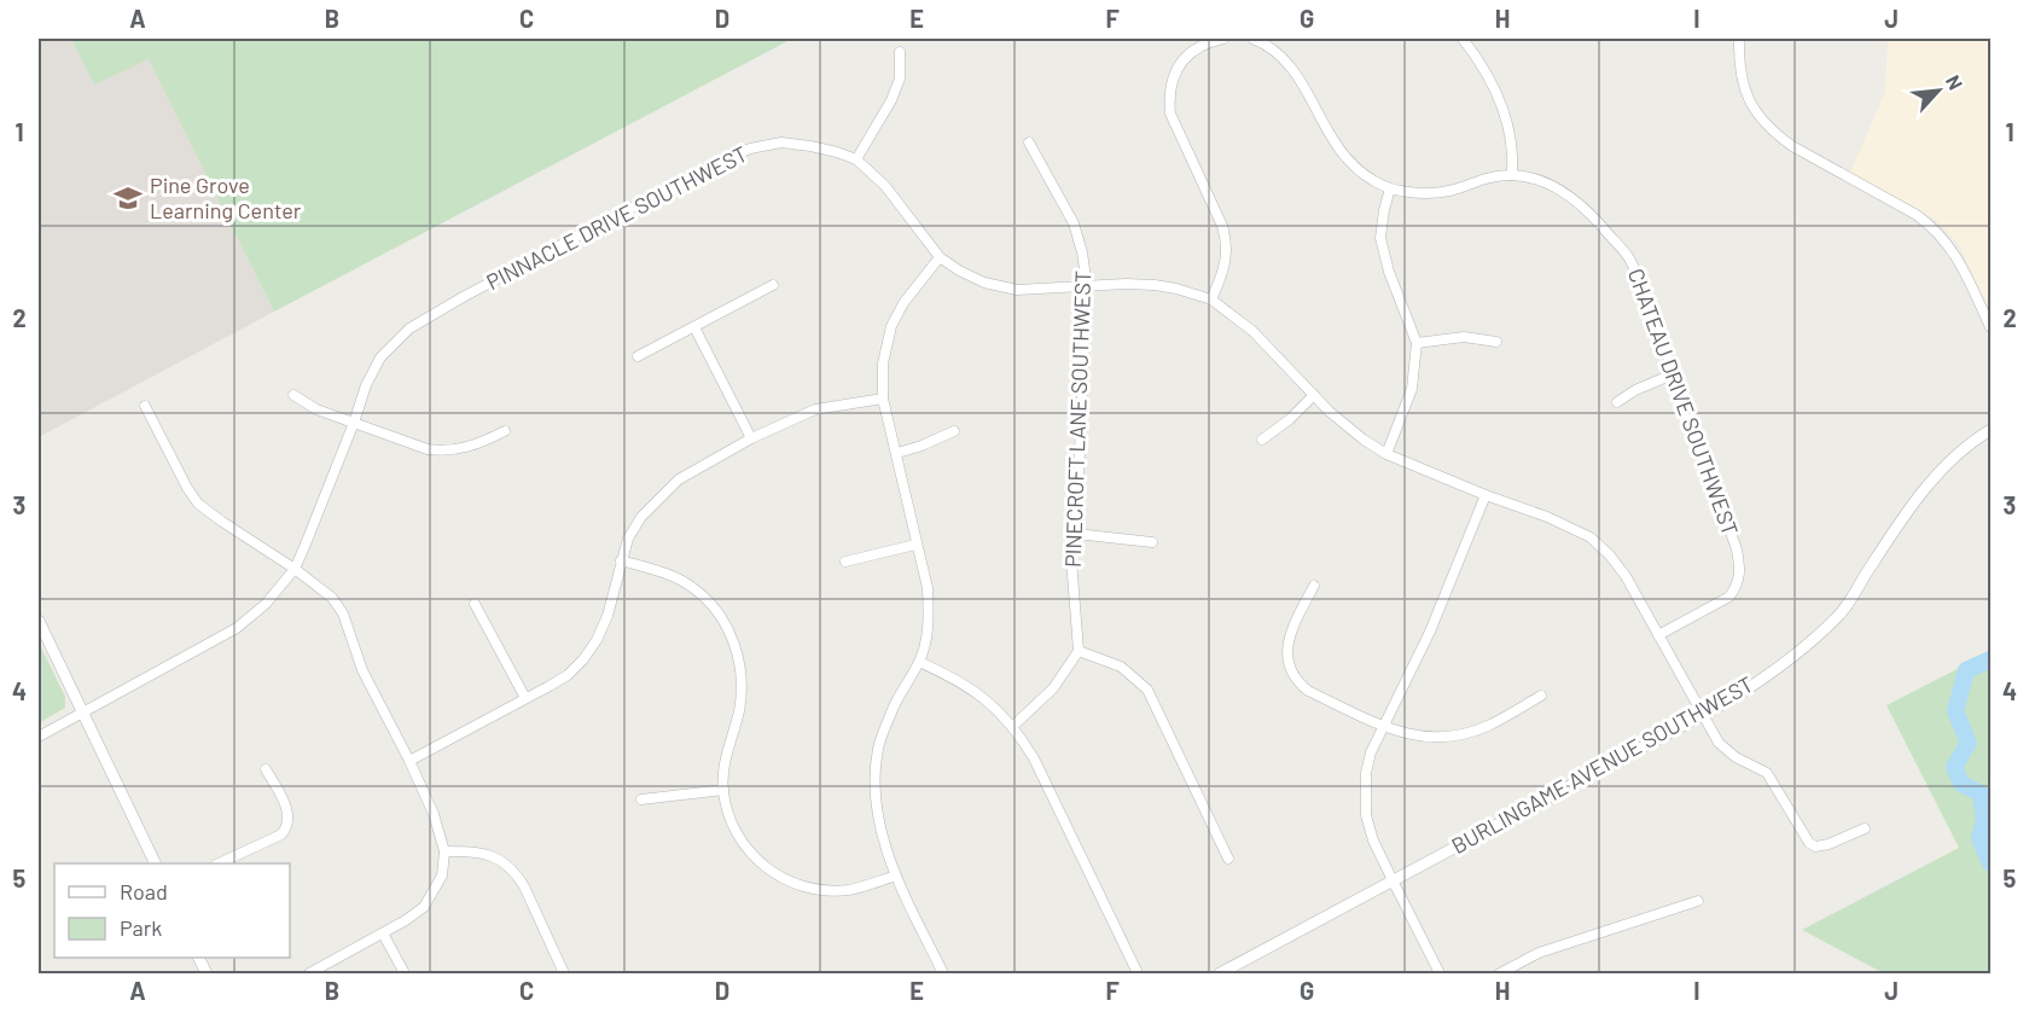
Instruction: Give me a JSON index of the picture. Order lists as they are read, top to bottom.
{
  "streets": {
    "street": [
      "PINNACLE DRIVE SOUTHWEST",
      "CHATEAU DRIVE SOUTHWEST",
      "PINECROFT LANE SOUTHWEST",
      "BURLINGAME AVENUE SOUTHWEST"
    ]
  },
  "crossings": [
    ["PINNACLE DRIVE SOUTHWEST", "CHATEAU DRIVE SOUTHWEST"],
    ["PINNACLE DRIVE SOUTHWEST", "PINECROFT LANE SOUTHWEST"],
    ["PINNACLE DRIVE SOUTHWEST", "BURLINGAME AVENUE SOUTHWEST"]
  ],
  "places": {
    "school or university": ["Pine Grove Learning Center"]
  },
  "legend": ["Road", "Park"],
  "north": "top right",
  "grid": {
    "columns": [
      "A",
      "B",
      "C",
      "D",
      "E",
      "F",
      "G",
      "H",
      "I",
      "J"
    ],
    "rows": [
      "1",
      "2",
      "3",
      "4",
      "5"
    ]
  }
}
